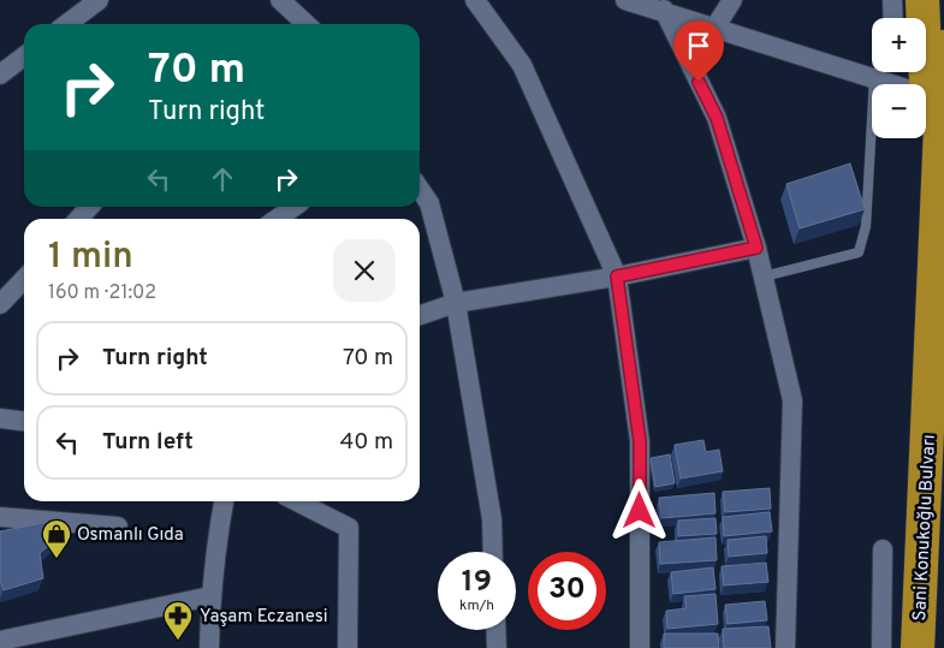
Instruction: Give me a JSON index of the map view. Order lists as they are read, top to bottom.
{
  "streets": {
    "highway": ["Sani Konukoğlu Bulvarı"]
  },
  "places": {
    "shop": ["Osmanlı Gıda"],
    "pharmacy": ["Yaşam Eczanesi"]
  },
  "page": {
    "map_buttons": ["+", "−"],
    "turn": ["70 m", "Turn right"],
    "heading": ["1 min", "160 m · 21:02"],
    "list": [
      {
        "name": "Turn right",
        "value": "70 m"
      },
      {
        "name": "Turn left",
        "value": "40 m"
      }
    ],
    "speed": "19 km/h",
    "limit": "30"
  }
}
